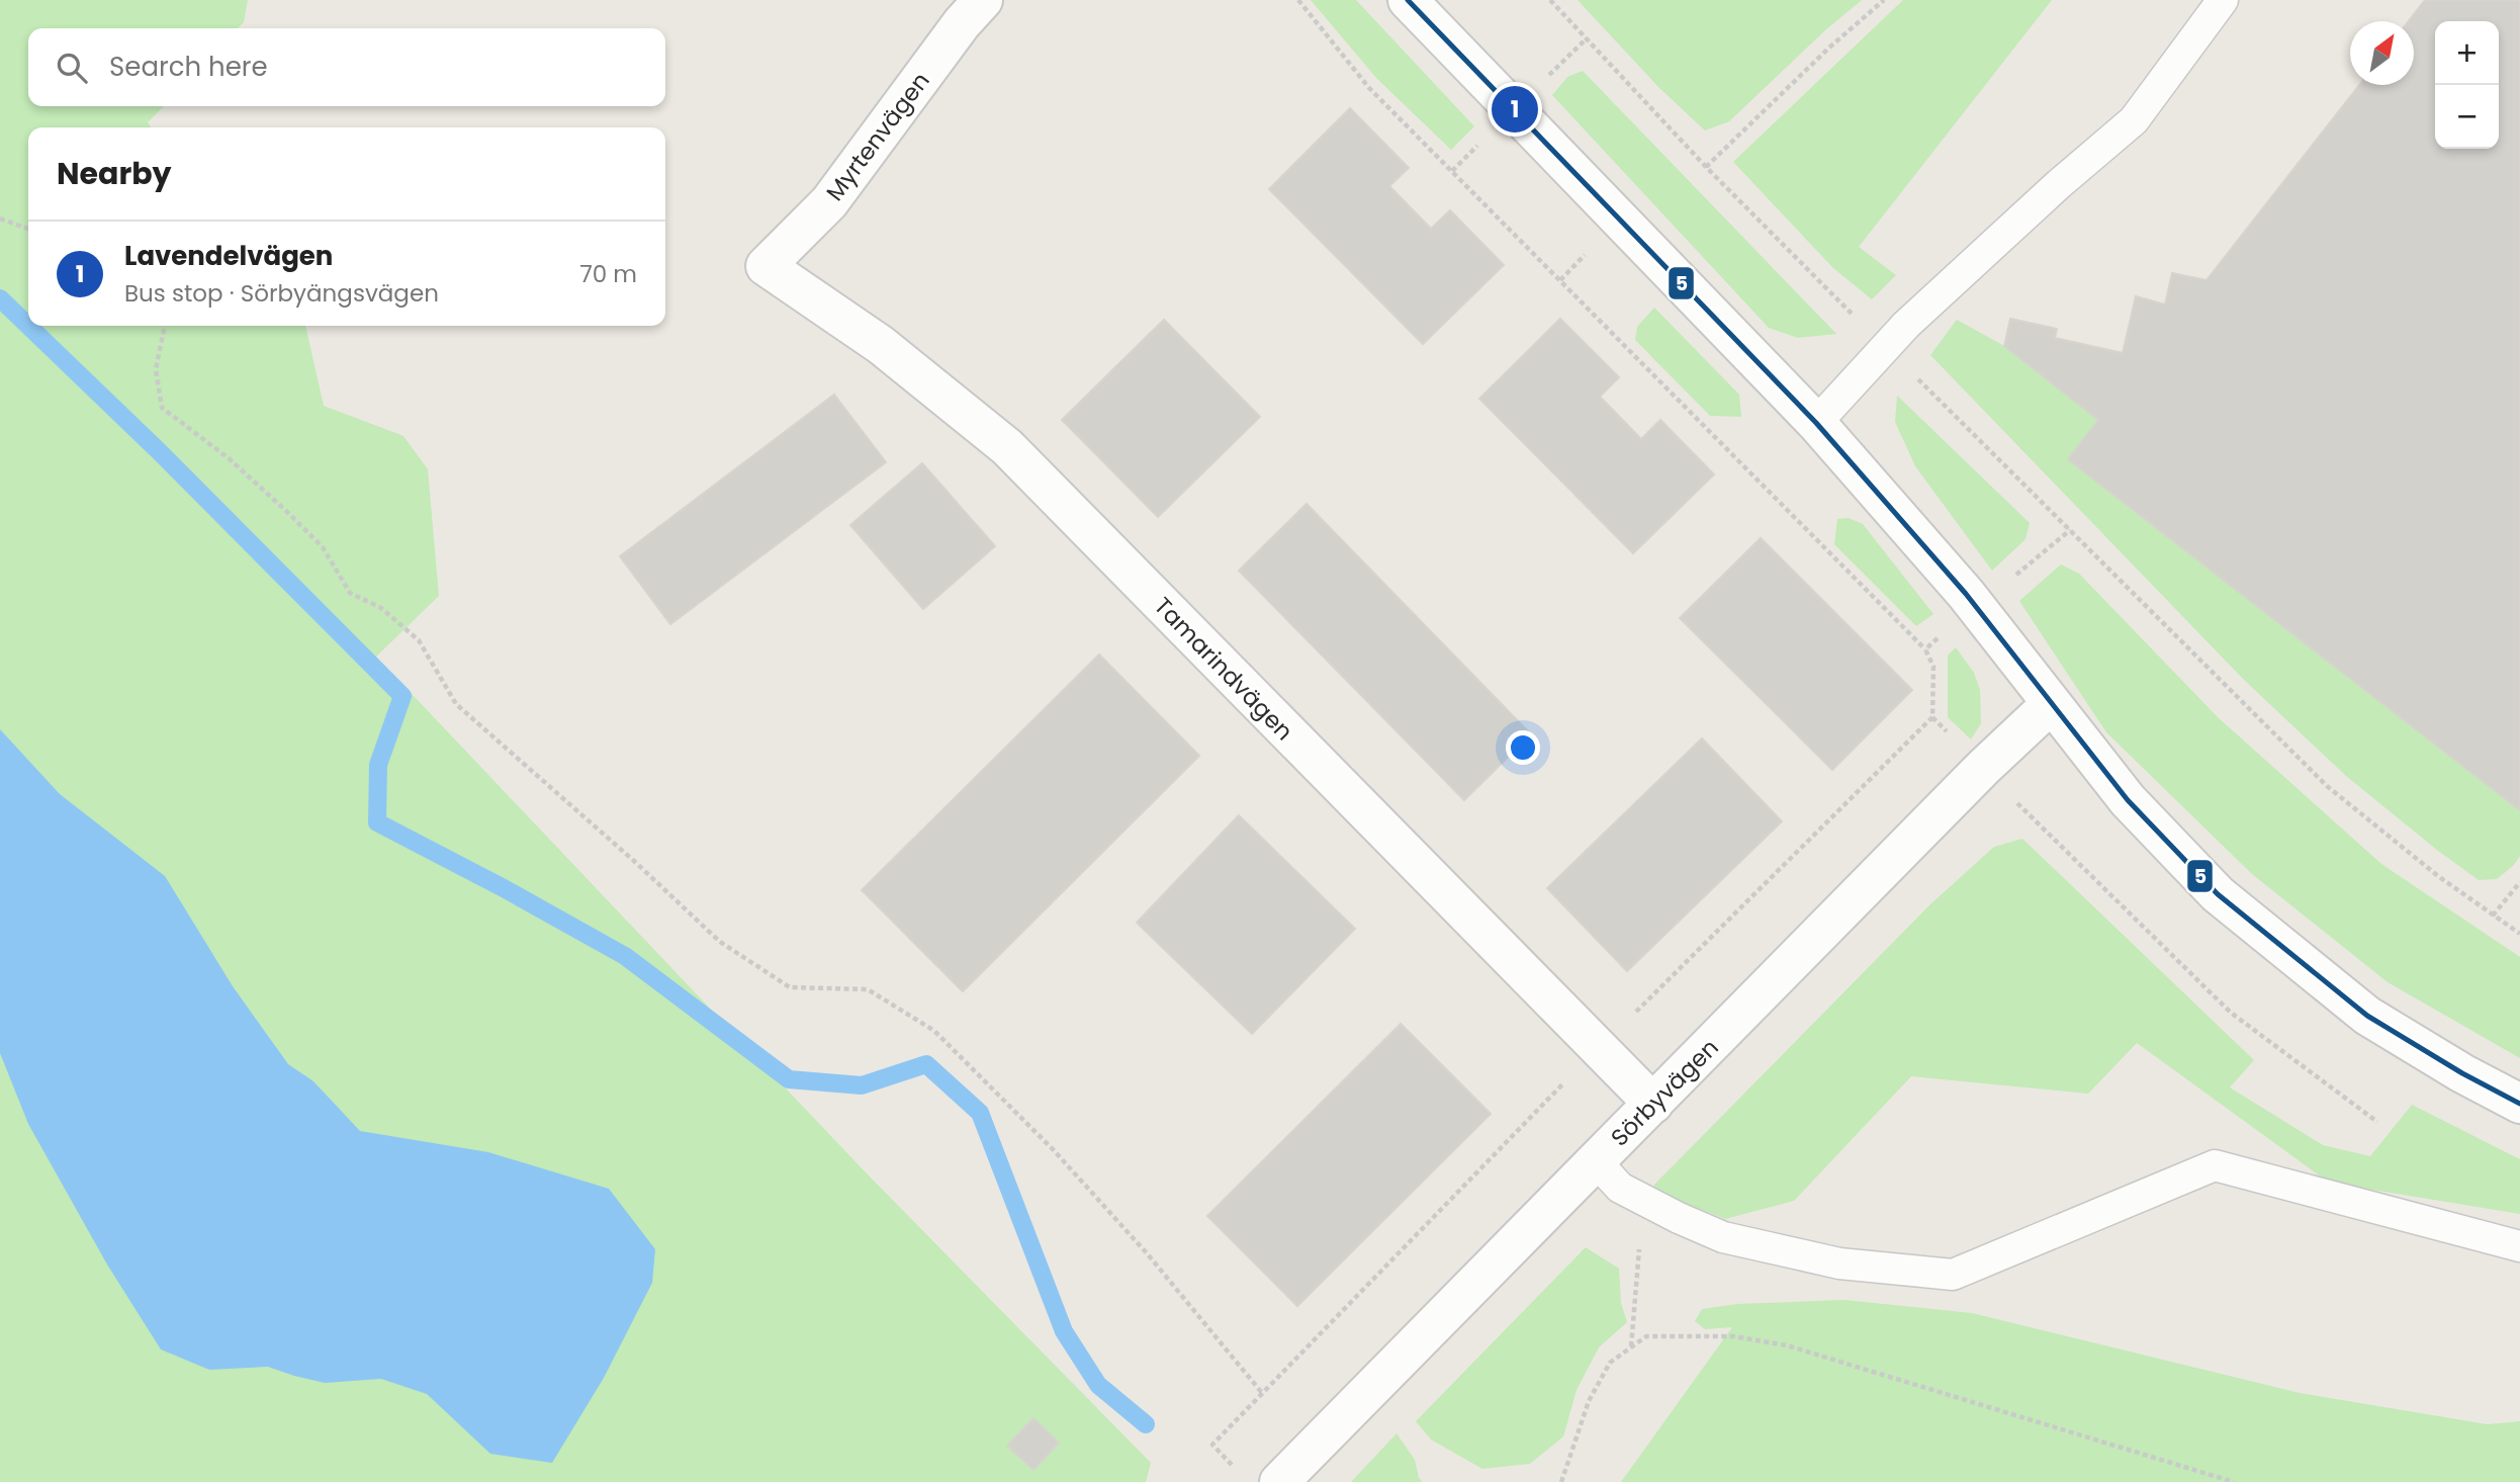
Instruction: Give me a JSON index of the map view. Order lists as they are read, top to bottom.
{
  "streets": {
    "street": ["Myrtenvägen", "Tamarindvägen", "Sörbyvägen"]
  },
  "crossings": [
    ["Myrtenvägen", "Tamarindvägen"],
    ["Tamarindvägen", "Sörbyvägen"]
  ],
  "lines": ["transit line 5"],
  "north": "top right",
  "page": {
    "map_buttons": ["+", "−"],
    "search": "Search here",
    "pins": "1",
    "heading": "Nearby",
    "list": [
      {
        "mark": "1",
        "name": "Lavendelvägen",
        "note": "Bus stop · Sörbyängsvägen",
        "value": "70 m"
      }
    ]
  }
}
